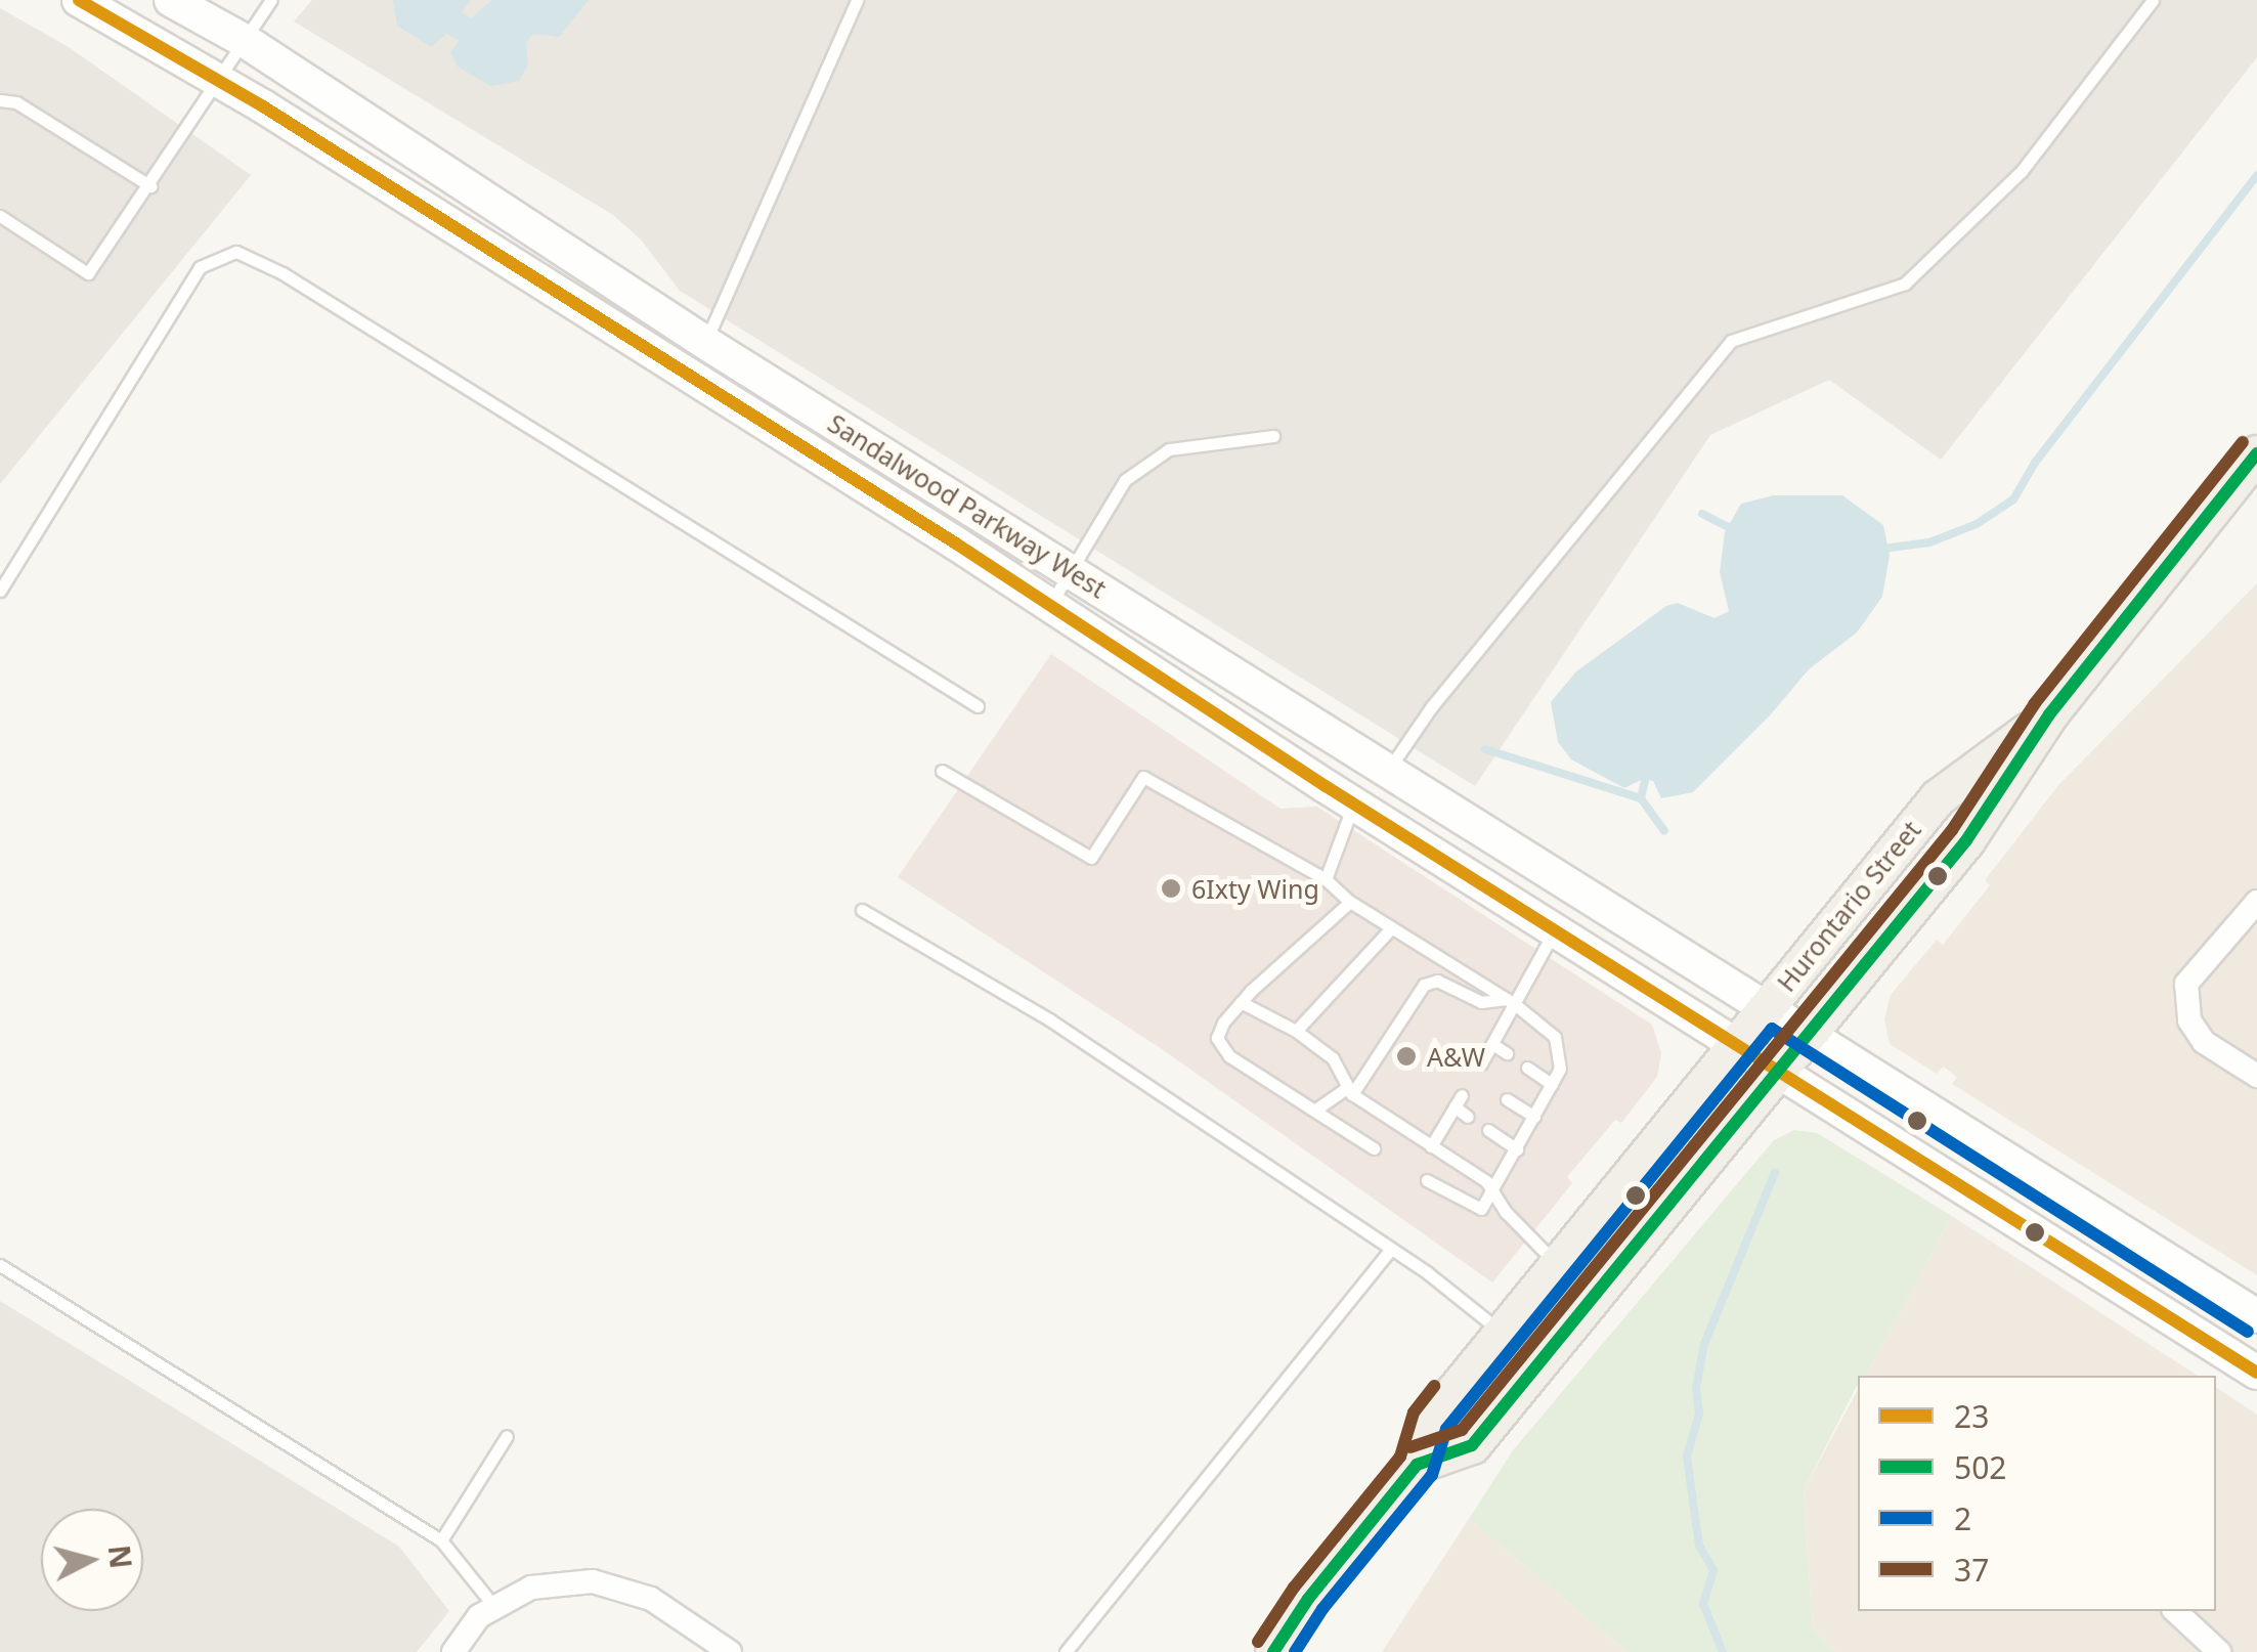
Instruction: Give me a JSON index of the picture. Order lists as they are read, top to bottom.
{
  "streets": {
    "main road": ["Sandalwood Parkway West", "Hurontario Street"]
  },
  "crossings": [
    ["Sandalwood Parkway West", "Hurontario Street"]
  ],
  "places": ["6Ixty Wing", "A&W"],
  "lines": [
    "transit line 23",
    "transit line 37",
    "transit line 502",
    "transit line 2"
  ],
  "legend": [
    "23",
    "502",
    "2",
    "37"
  ],
  "north": "right"
}
